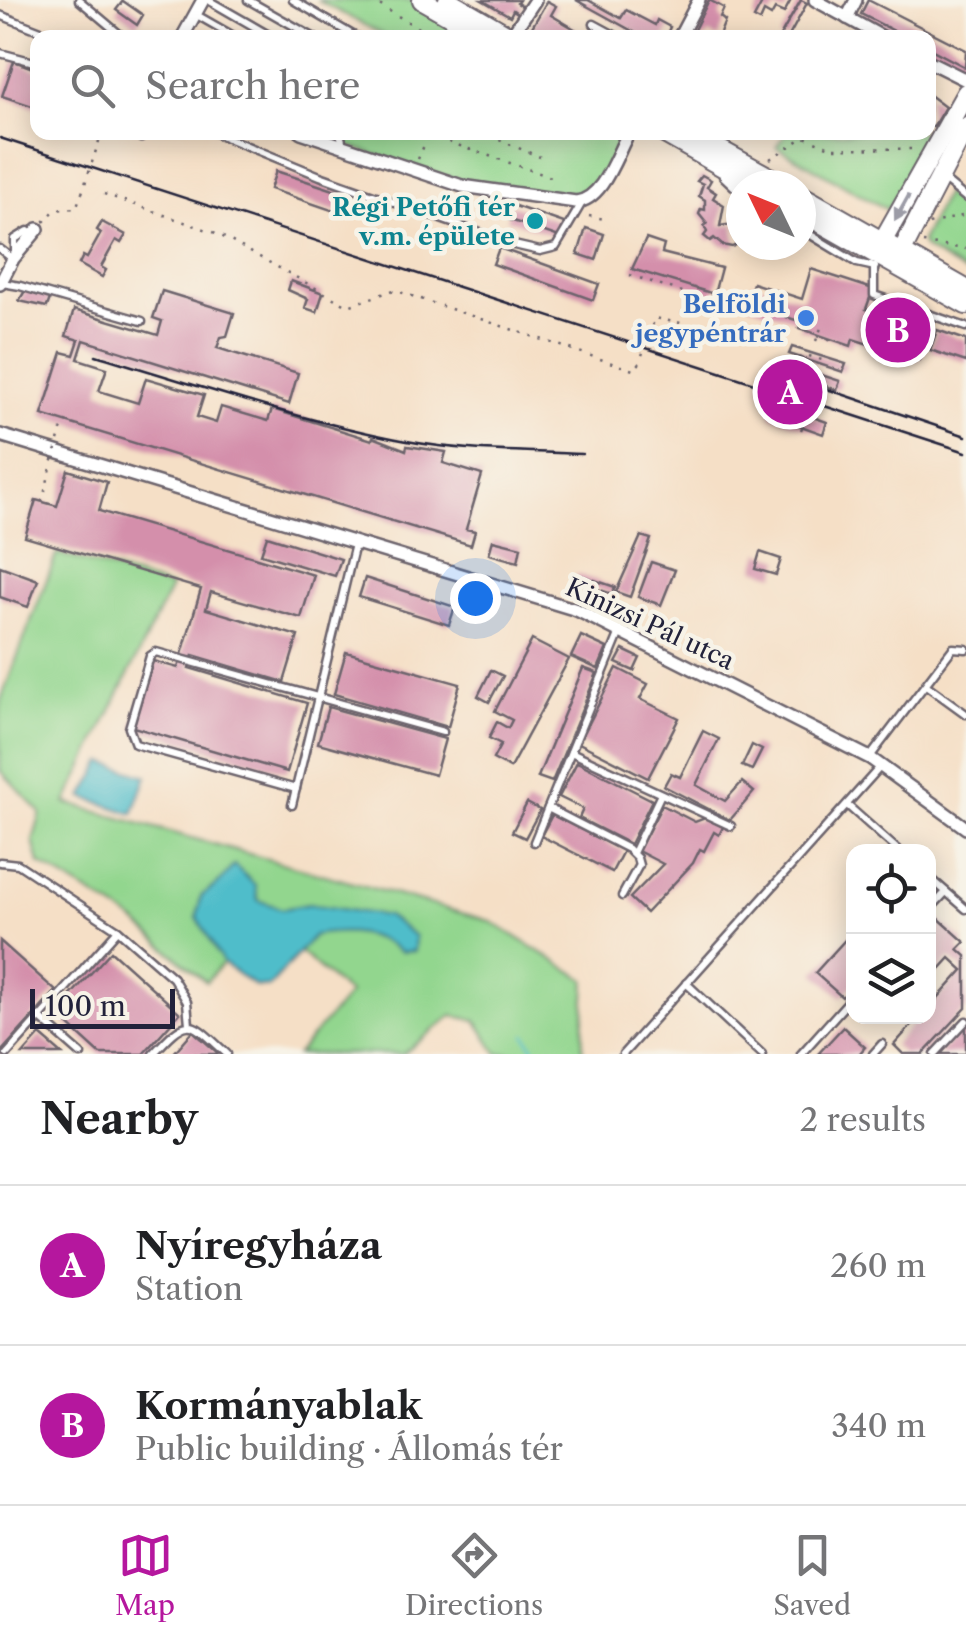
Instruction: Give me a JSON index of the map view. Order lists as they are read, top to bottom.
{
  "streets": {
    "street": ["Kinizsi Pál utca"]
  },
  "places": ["Régi Petőfi tér v.m. épülete", "Belföldi jegypéntrár"],
  "scale_bar": "100 m",
  "north": "top left",
  "page": {
    "search": "Search here",
    "pins": ["B", "A"],
    "scale": "100 m",
    "heading": ["Nearby", "2 results"],
    "list": [
      {
        "mark": "A",
        "name": "Nyíregyháza",
        "note": "Station",
        "value": "260 m"
      },
      {
        "mark": "B",
        "name": "Kormányablak",
        "note": "Public building · Állomás tér",
        "value": "340 m"
      }
    ],
    "nav": ["Map", "Directions", "Saved"]
  }
}
